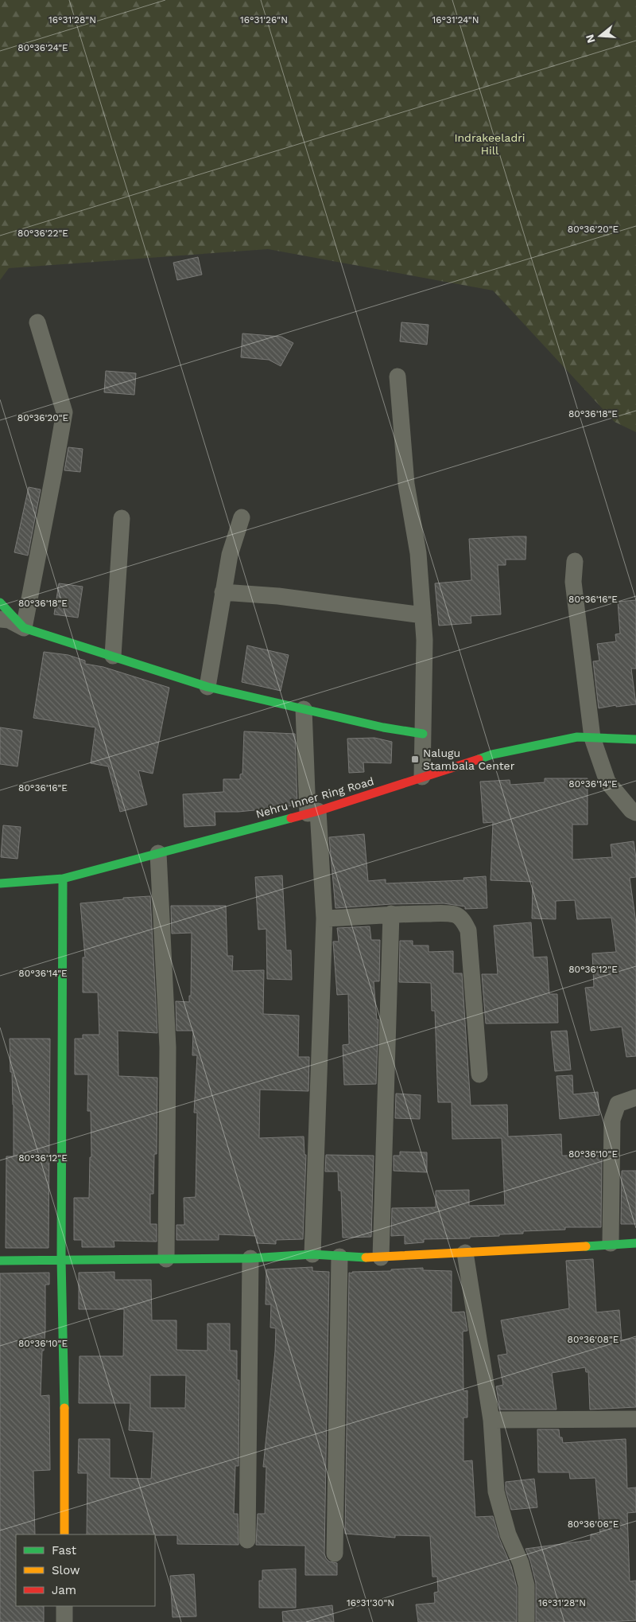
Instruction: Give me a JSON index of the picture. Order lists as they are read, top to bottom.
{
  "streets": {
    "street": ["Nehru Inner Ring Road"]
  },
  "parks": ["Indrakeeladri Hill"],
  "places": {
    "transit": ["Nalugu Stambala Center"]
  },
  "legend": ["Fast", "Slow", "Jam"],
  "north": "left",
  "coordinates": [
    "16°31'28\"N",
    "16°31'26\"N",
    "16°31'24\"N",
    "80°36'24\"E",
    "80°36'20\"E",
    "80°36'22\"E",
    "80°36'18\"E",
    "80°36'16\"E",
    "80°36'14\"E",
    "80°36'12\"E",
    "80°36'10\"E",
    "80°36'08\"E",
    "80°36'06\"E",
    "16°31'30\"N"
  ]
}
